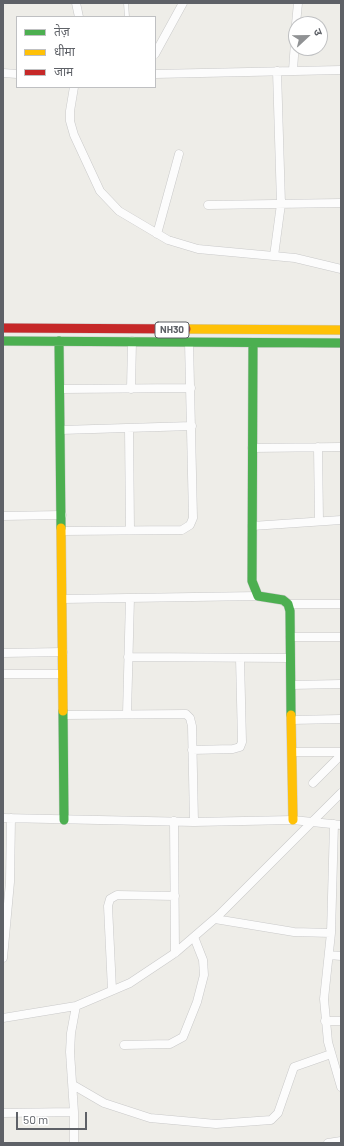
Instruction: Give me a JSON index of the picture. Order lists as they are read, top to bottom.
{
  "streets": {
    "main road": ["NH30"]
  },
  "legend": ["तेज़", "धीमा", "जाम"],
  "scale_bar": "50 m",
  "north": "right"
}
